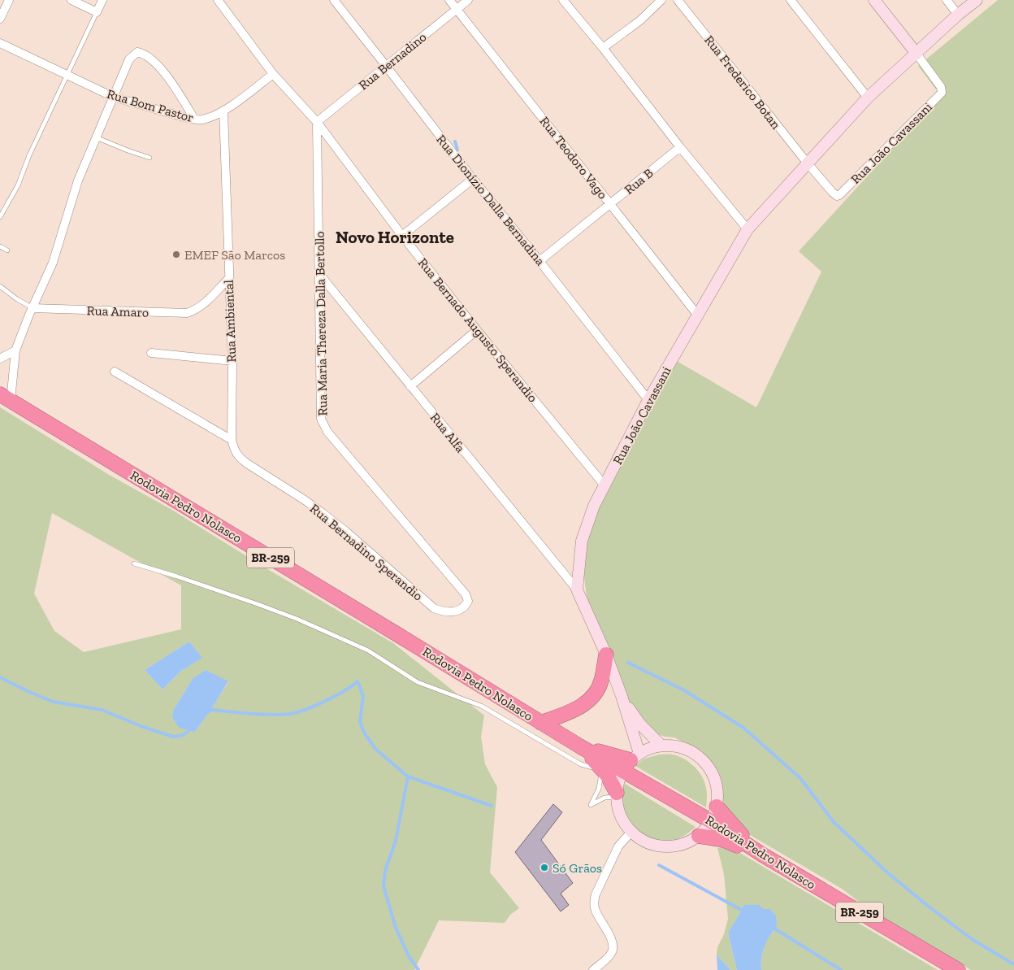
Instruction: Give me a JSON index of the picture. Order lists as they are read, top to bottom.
{
  "streets": {
    "highway": ["Rodovia Pedro Nolasco", "BR-259"],
    "main road": ["Rua João Cavassani"],
    "street": [
      "Rua Bernadino",
      "Rua Frederico Botan",
      "Rua Bom Pastor",
      "Rua Teodoro Vago",
      "Rua B",
      "Rua Dionízio Dalla Bernadina",
      "Rua Amaro",
      "Rua Ambiental",
      "Rua Maria Thereza Dalla Bertollo",
      "Rua Bernado Augusto Sperandio",
      "Rua Alfa",
      "Rua Bernadino Sperandio"
    ]
  },
  "crossings": [
    ["Rua Bernadino", "Rua Teodoro Vago"],
    ["Rua Bernadino", "Rua Dionízio Dalla Bernadina"],
    ["Rua Bernadino", "Rua Maria Thereza Dalla Bertollo"],
    ["Rua Bernadino", "Rua Bernado Augusto Sperandio"],
    ["Rua Frederico Botan", "Rua João Cavassani"],
    ["Rua Bom Pastor", "Rua Ambiental"],
    ["Rua Bom Pastor", "Rua Bernado Augusto Sperandio"],
    ["Rua João Cavassani", "Rua Teodoro Vago"],
    ["Rua João Cavassani", "Rua Dionízio Dalla Bernadina"],
    ["Rua João Cavassani", "Rua Bernado Augusto Sperandio"],
    ["Rua João Cavassani", "Rua Alfa"],
    ["Rua Teodoro Vago", "Rua B"],
    ["Rua B", "Rua Dionízio Dalla Bernadina"],
    ["Rua Amaro", "Rua Ambiental"],
    ["Rua Ambiental", "Rua Bernadino Sperandio"],
    ["Rua Maria Thereza Dalla Bertollo", "Rua Bernado Augusto Sperandio"],
    ["Rua Maria Thereza Dalla Bertollo", "Rua Alfa"],
    ["Rua Maria Thereza Dalla Bertollo", "Rua Bernadino Sperandio"]
  ],
  "districts": ["Novo Horizonte"],
  "places": ["EMEF São Marcos", "Só Grãos"]
}
